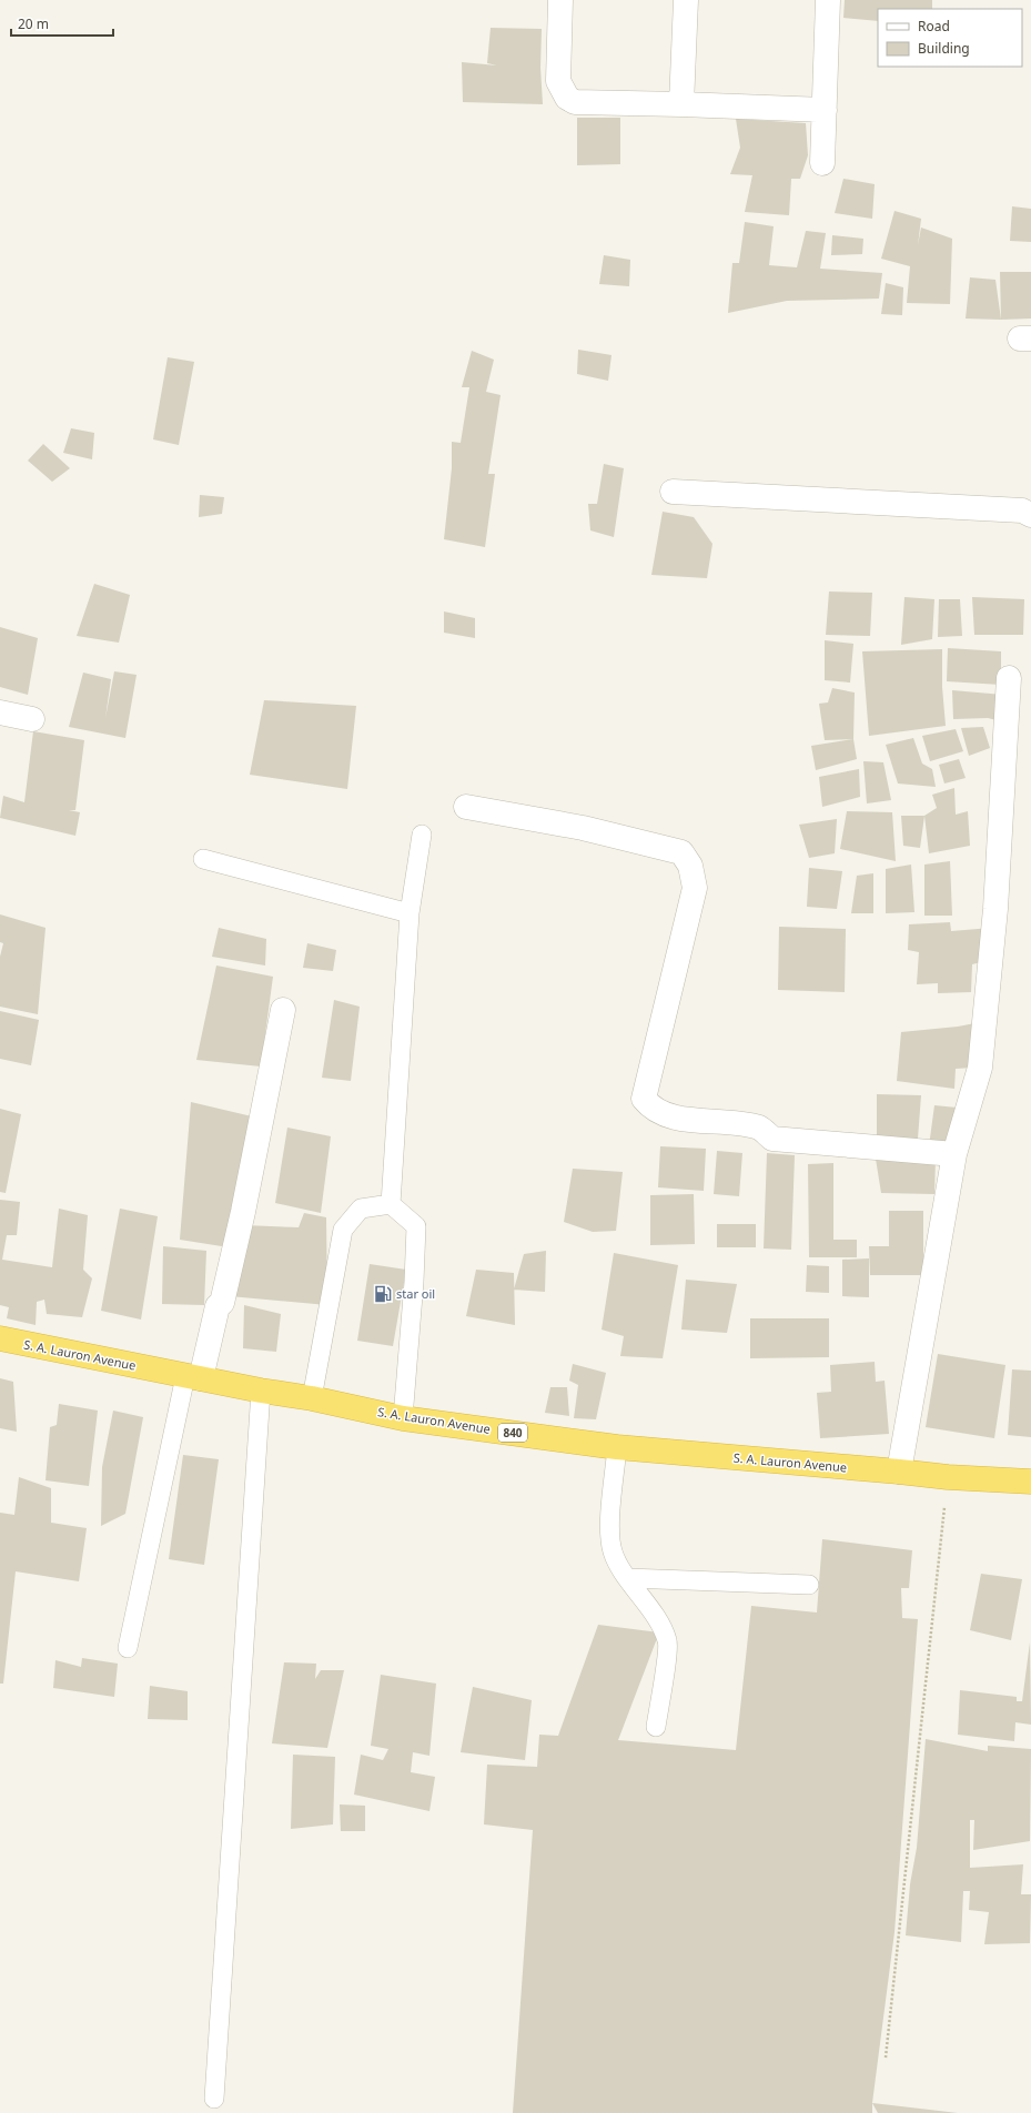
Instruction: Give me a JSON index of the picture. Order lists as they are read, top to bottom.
{
  "streets": {
    "highway": ["S. A. Lauron Avenue", "840"]
  },
  "places": {
    "fuel station": ["star oil"]
  },
  "legend": ["Road", "Building"],
  "scale_bar": "20 m"
}
